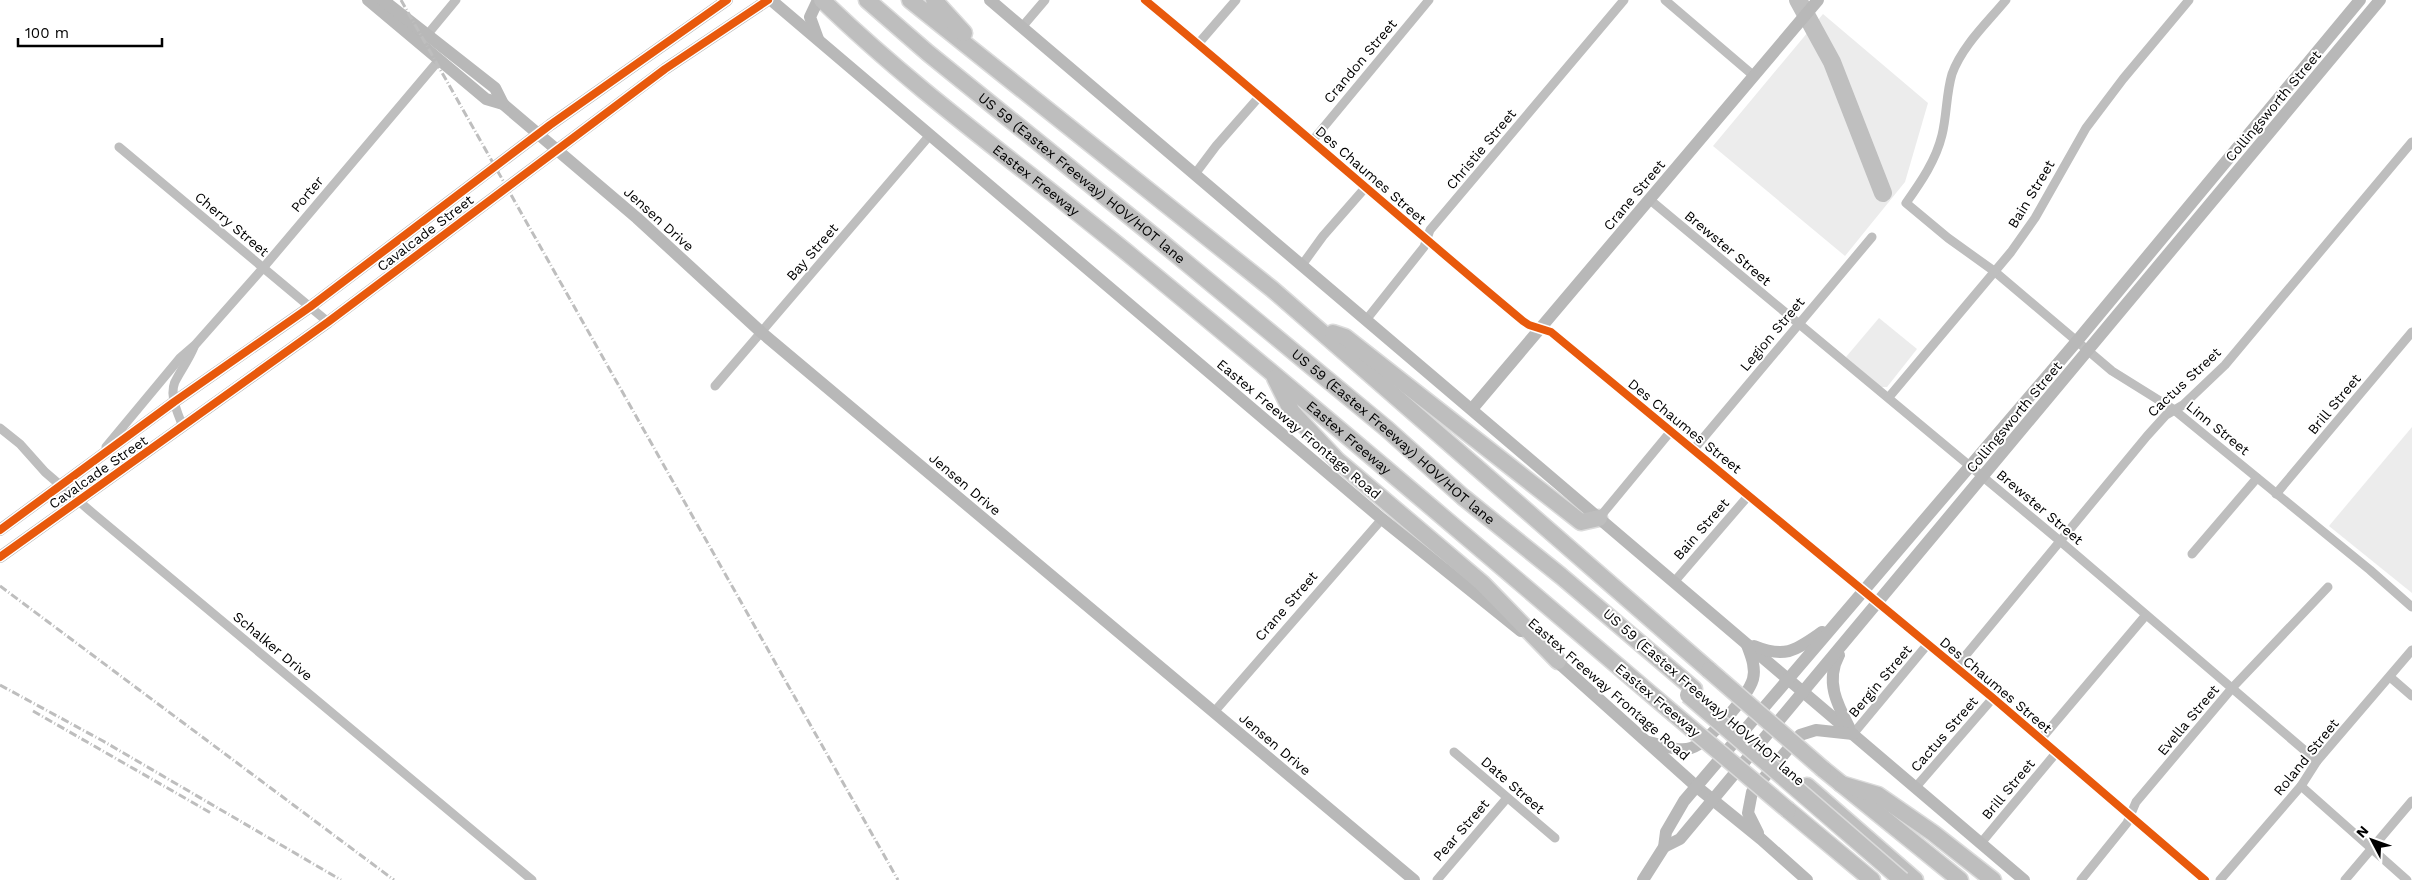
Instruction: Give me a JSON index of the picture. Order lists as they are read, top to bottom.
{
  "streets": {
    "highway": ["US 59 (Eastex Freeway) HOV/HOT lane", "Eastex Freeway"],
    "main road": [
      "Collingsworth Street",
      "Crane Street",
      "Jensen Drive",
      "Cavalcade Street",
      "Eastex Freeway Frontage Road"
    ],
    "street": [
      "Crandon Street",
      "Christie Street",
      "Des Chaumes Street",
      "Porter",
      "Bain Street",
      "Cherry Street",
      "Brewster Street",
      "Bay Street",
      "Legion Street",
      "Cactus Street",
      "Brill Street",
      "Linn Street",
      "Schalker Drive",
      "Bergin Street",
      "Evella Street",
      "Roland Street",
      "Date Street",
      "Pear Street"
    ]
  },
  "crossings": [
    ["Crandon Street", "Des Chaumes Street"],
    ["Collingsworth Street", "Des Chaumes Street"],
    ["Collingsworth Street", "Brewster Street"],
    ["Collingsworth Street", "Linn Street"],
    ["Collingsworth Street", "Eastex Freeway Frontage Road"],
    ["Christie Street", "Des Chaumes Street"],
    ["Des Chaumes Street", "Bain Street"],
    ["Des Chaumes Street", "Crane Street"],
    ["Des Chaumes Street", "Legion Street"],
    ["Des Chaumes Street", "Cactus Street"],
    ["Des Chaumes Street", "Brill Street"],
    ["Des Chaumes Street", "Bergin Street"],
    ["Des Chaumes Street", "Evella Street"],
    ["US 59 (Eastex Freeway) HOV/HOT lane", "Eastex Freeway"],
    ["Porter", "Jensen Drive"],
    ["Porter", "Cherry Street"],
    ["Porter", "Cavalcade Street"],
    ["Bain Street", "Brewster Street"],
    ["Bain Street", "Linn Street"],
    ["Crane Street", "Jensen Drive"],
    ["Crane Street", "Brewster Street"],
    ["Crane Street", "Eastex Freeway Frontage Road"],
    ["Jensen Drive", "Cavalcade Street"],
    ["Jensen Drive", "Bay Street"],
    ["Cherry Street", "Cavalcade Street"],
    ["Cavalcade Street", "Eastex Freeway Frontage Road"],
    ["Cavalcade Street", "Schalker Drive"],
    ["Brewster Street", "Legion Street"],
    ["Brewster Street", "Cactus Street"],
    ["Brewster Street", "Evella Street"],
    ["Brewster Street", "Roland Street"],
    ["Bay Street", "Eastex Freeway Frontage Road"],
    ["Cactus Street", "Linn Street"],
    ["Brill Street", "Linn Street"],
    ["Date Street", "Pear Street"]
  ],
  "scale_bar": "100 m",
  "north": "top left"
}
